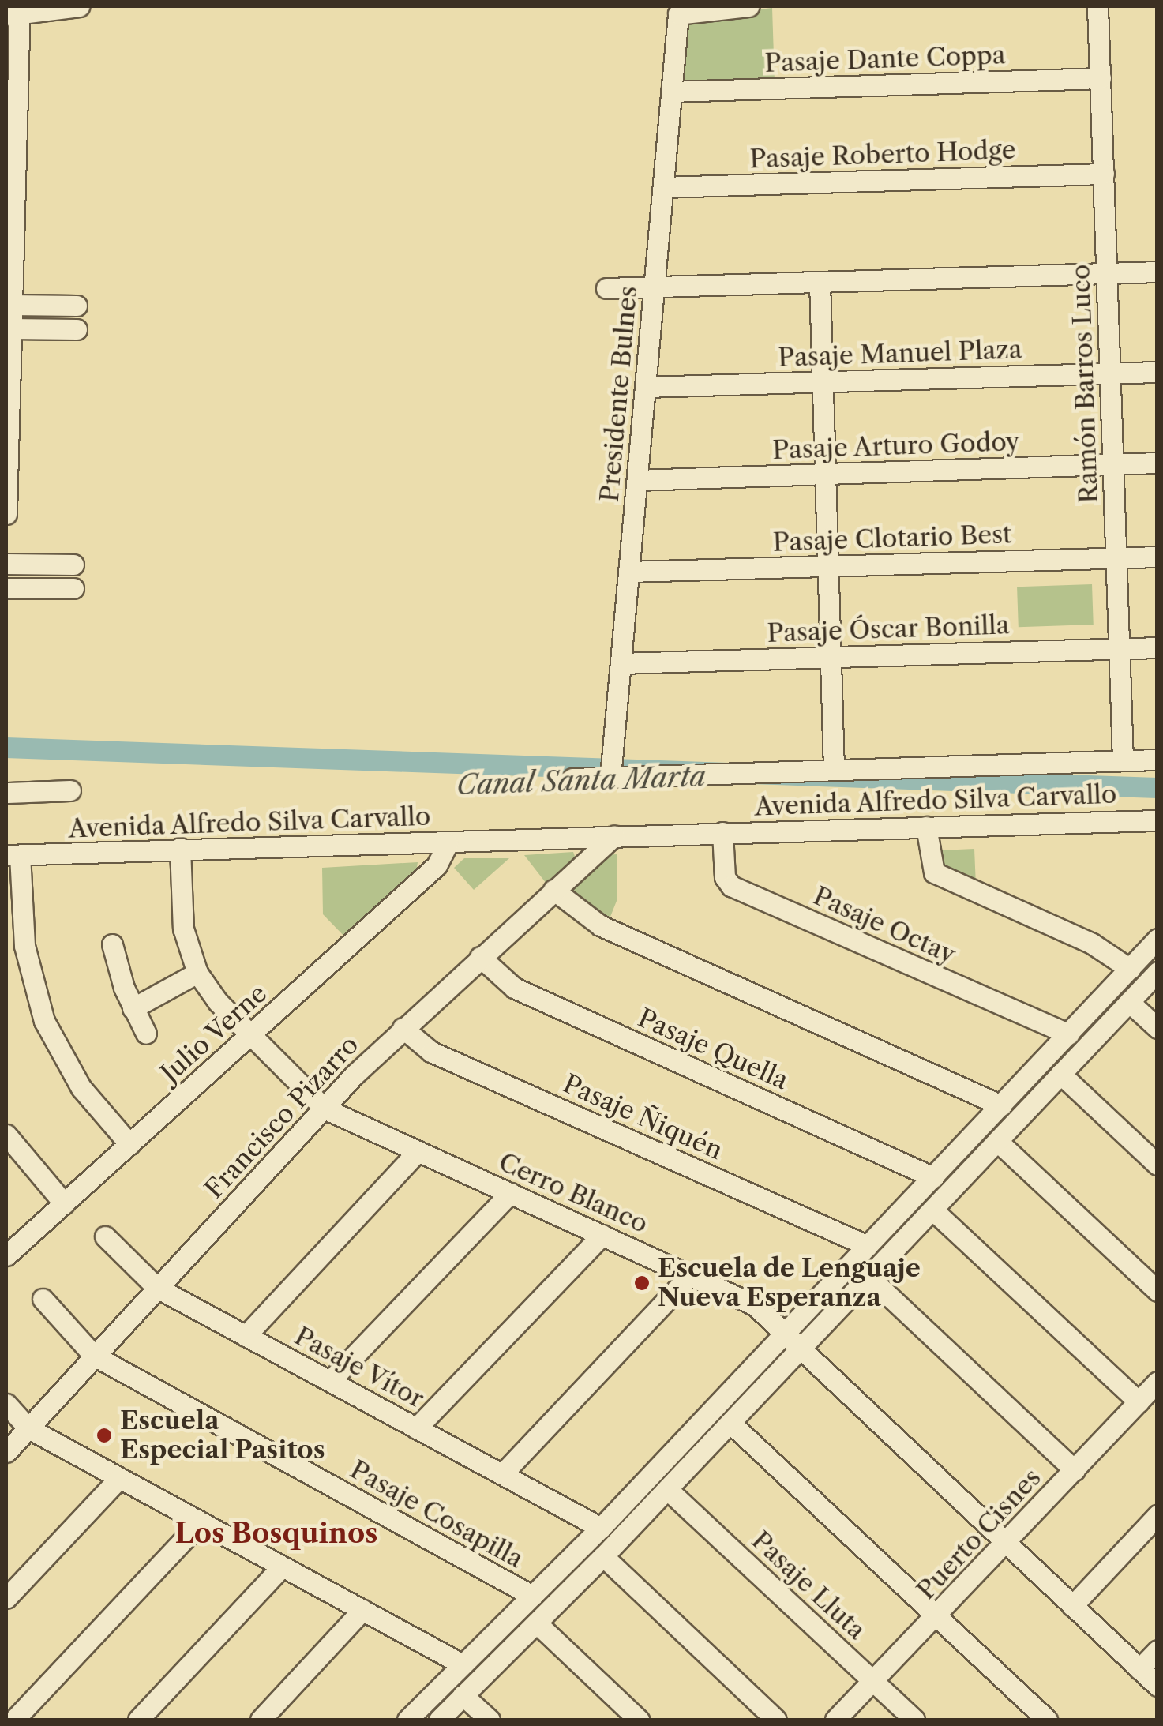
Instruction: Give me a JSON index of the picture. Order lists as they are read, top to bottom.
{
  "streets": {
    "street": [
      "Pasaje Dante Coppa",
      "Pasaje Roberto Hodge",
      "Pasaje Manuel Plaza",
      "Ramón Barros Luco",
      "Presidente Bulnes",
      "Pasaje Arturo Godoy",
      "Pasaje Clotario Best",
      "Pasaje Óscar Bonilla",
      "Avenida Alfredo Silva Carvallo",
      "Pasaje Octay",
      "Julio Verne",
      "Pasaje Quella",
      "Francisco Pizarro",
      "Pasaje Ñiquén",
      "Cerro Blanco",
      "Pasaje Vítor",
      "Pasaje Cosapilla",
      "Puerto Cisnes",
      "Pasaje Lluta"
    ]
  },
  "crossings": [
    ["Pasaje Dante Coppa", "Ramón Barros Luco"],
    ["Pasaje Dante Coppa", "Presidente Bulnes"],
    ["Pasaje Roberto Hodge", "Ramón Barros Luco"],
    ["Pasaje Roberto Hodge", "Presidente Bulnes"],
    ["Pasaje Manuel Plaza", "Ramón Barros Luco"],
    ["Pasaje Manuel Plaza", "Presidente Bulnes"],
    ["Ramón Barros Luco", "Pasaje Arturo Godoy"],
    ["Ramón Barros Luco", "Pasaje Clotario Best"],
    ["Ramón Barros Luco", "Pasaje Óscar Bonilla"],
    ["Ramón Barros Luco", "Avenida Alfredo Silva Carvallo"],
    ["Presidente Bulnes", "Pasaje Arturo Godoy"],
    ["Presidente Bulnes", "Pasaje Clotario Best"],
    ["Presidente Bulnes", "Pasaje Óscar Bonilla"],
    ["Presidente Bulnes", "Avenida Alfredo Silva Carvallo"],
    ["Avenida Alfredo Silva Carvallo", "Pasaje Octay"],
    ["Avenida Alfredo Silva Carvallo", "Julio Verne"],
    ["Avenida Alfredo Silva Carvallo", "Francisco Pizarro"],
    ["Avenida Alfredo Silva Carvallo", "Cerro Blanco"],
    ["Julio Verne", "Cerro Blanco"],
    ["Pasaje Quella", "Francisco Pizarro"],
    ["Francisco Pizarro", "Pasaje Ñiquén"],
    ["Francisco Pizarro", "Cerro Blanco"],
    ["Francisco Pizarro", "Pasaje Vítor"],
    ["Francisco Pizarro", "Pasaje Cosapilla"],
    ["Cerro Blanco", "Puerto Cisnes"],
    ["Puerto Cisnes", "Pasaje Lluta"]
  ],
  "districts": ["Los Bosquinos"],
  "water": ["Canal Santa Marta"],
  "places": ["Escuela de Lenguaje Nueva Esperanza", "Escuela Especial Pasitos"]
}
